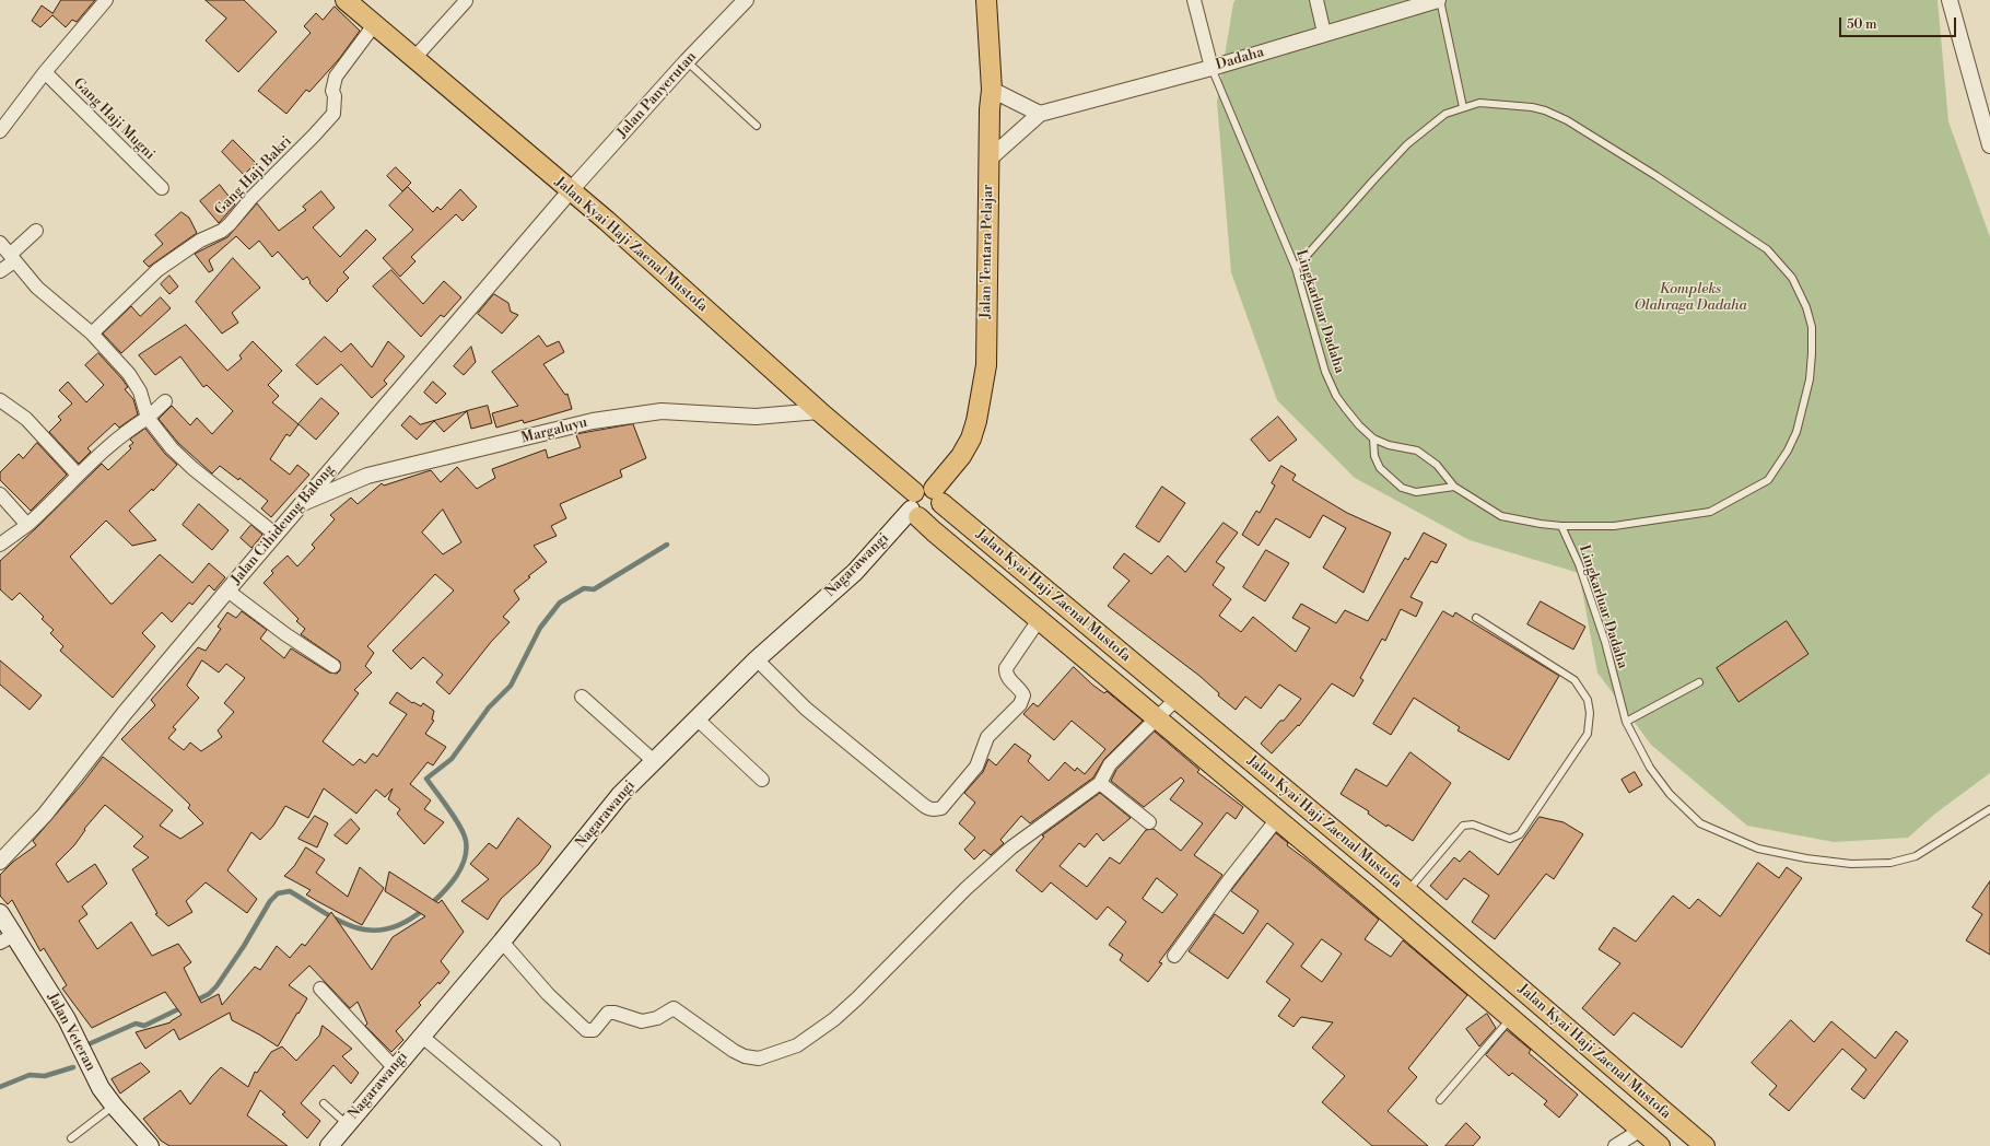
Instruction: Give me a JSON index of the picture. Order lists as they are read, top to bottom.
{
  "streets": {
    "main road": [
      "Jalan Kyai Haji Zaenal Mustofa",
      "Jalan Tentara Pelajar",
      "Nagarawangi",
      "Jalan Veteran"
    ],
    "street": [
      "Dadaha",
      "Jalan Panyerutan",
      "Gang Haji Mugni",
      "Gang Haji Bakri",
      "Margaluyu",
      "Jalan Cihideung Balong"
    ],
    "lane": ["Lingkarluar Dadaha"]
  },
  "crossings": [
    ["Dadaha", "Jalan Tentara Pelajar"],
    ["Dadaha", "Lingkarluar Dadaha"],
    ["Jalan Panyerutan", "Jalan Kyai Haji Zaenal Mustofa"],
    ["Jalan Panyerutan", "Jalan Cihideung Balong"],
    ["Gang Haji Bakri", "Jalan Kyai Haji Zaenal Mustofa"],
    ["Jalan Kyai Haji Zaenal Mustofa", "Jalan Tentara Pelajar"],
    ["Jalan Kyai Haji Zaenal Mustofa", "Margaluyu"],
    ["Jalan Kyai Haji Zaenal Mustofa", "Jalan Cihideung Balong"],
    ["Jalan Kyai Haji Zaenal Mustofa", "Nagarawangi"],
    ["Jalan Tentara Pelajar", "Nagarawangi"],
    ["Margaluyu", "Jalan Cihideung Balong"]
  ],
  "parks": ["Kompleks Olahraga Dadaha"],
  "scale_bar": "50 m"
}
